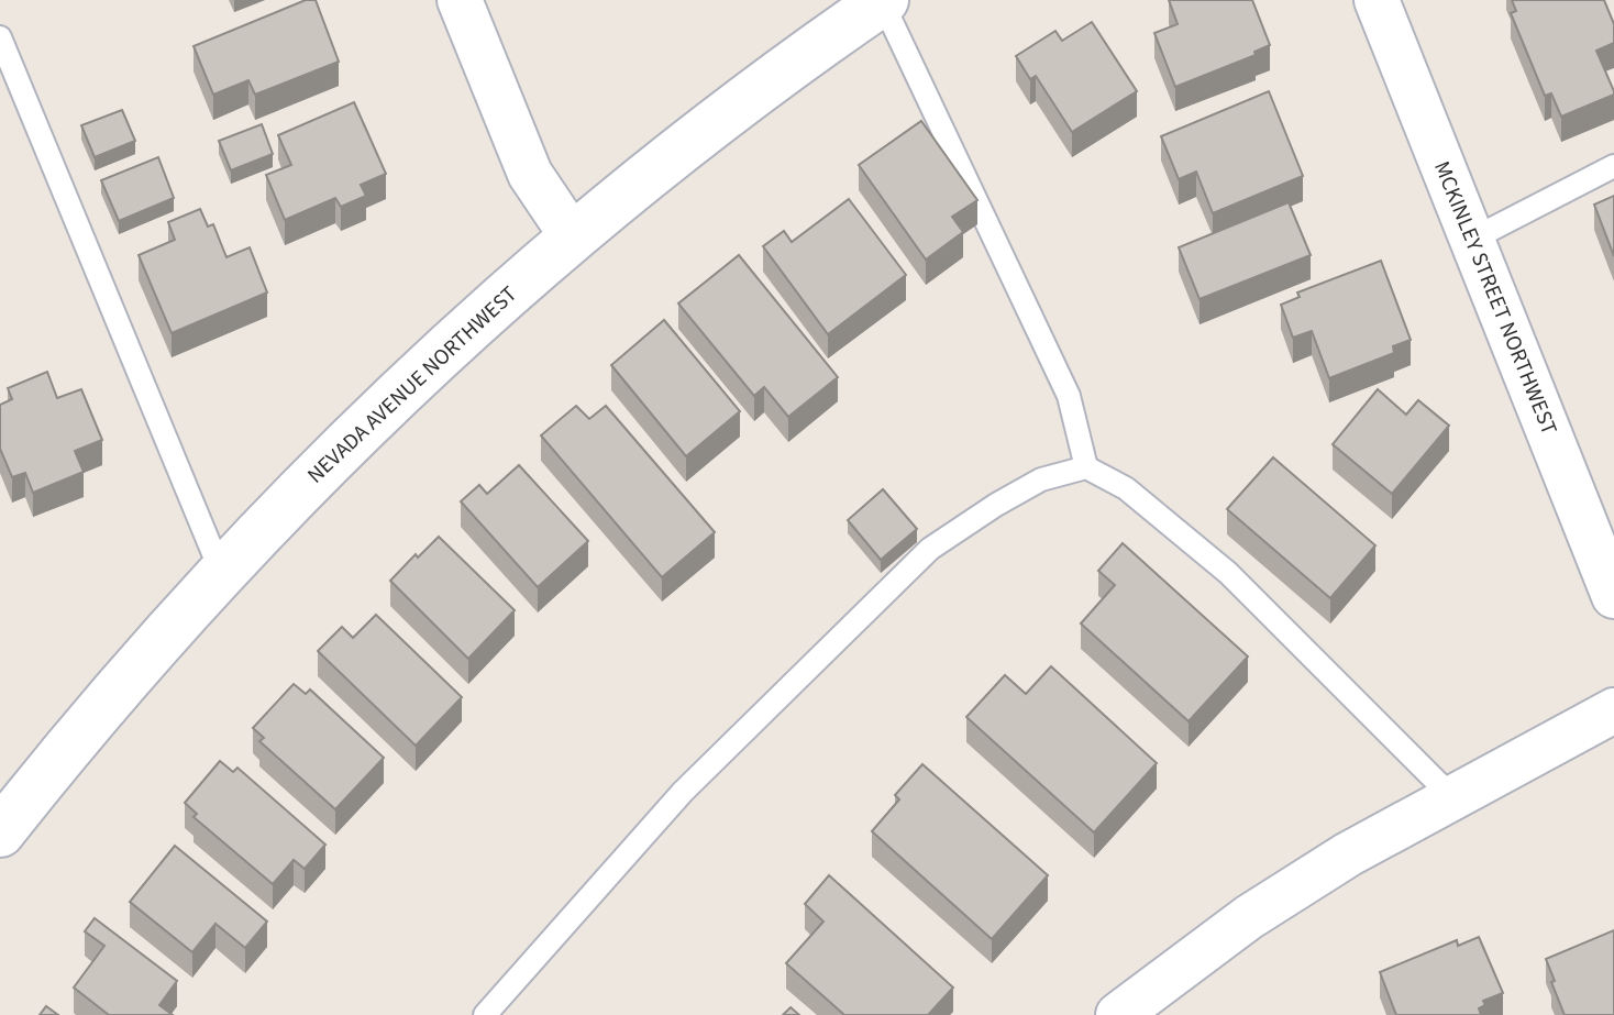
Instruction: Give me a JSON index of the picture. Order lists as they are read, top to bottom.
{
  "streets": {
    "street": ["MCKINLEY STREET NORTHWEST", "NEVADA AVENUE NORTHWEST"]
  }
}
